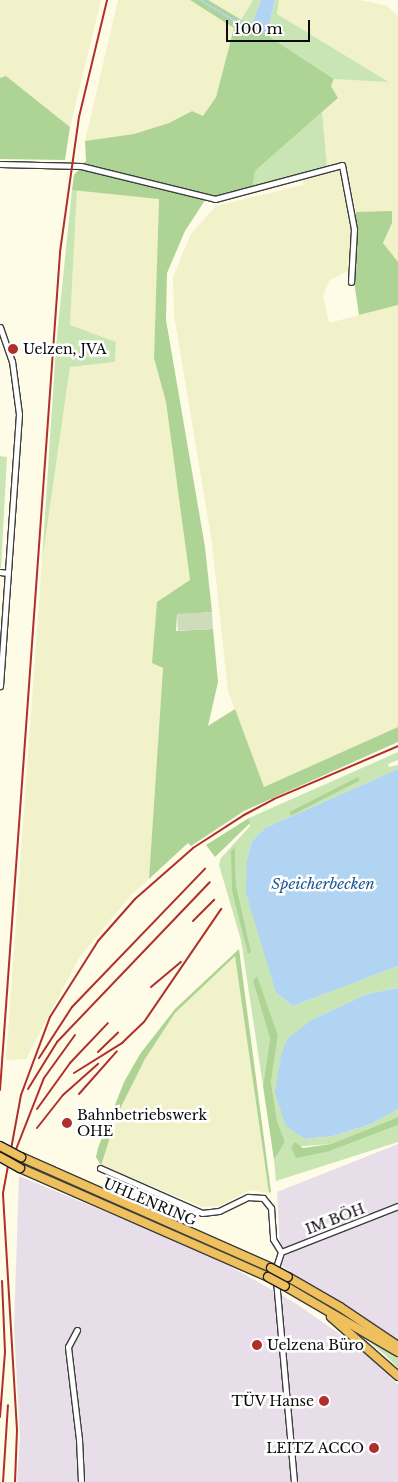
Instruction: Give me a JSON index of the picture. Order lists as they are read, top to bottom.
{
  "streets": {
    "highway": ["UHLENRING"],
    "street": ["IM BÖH"]
  },
  "water": ["Speicherbecken"],
  "places": [
    "Uelzen, JVA",
    "Bahnbetriebswerk OHE",
    "Uelzena Büro",
    "TÜV Hanse",
    "LEITZ ACCO"
  ],
  "scale_bar": "100 m"
}
